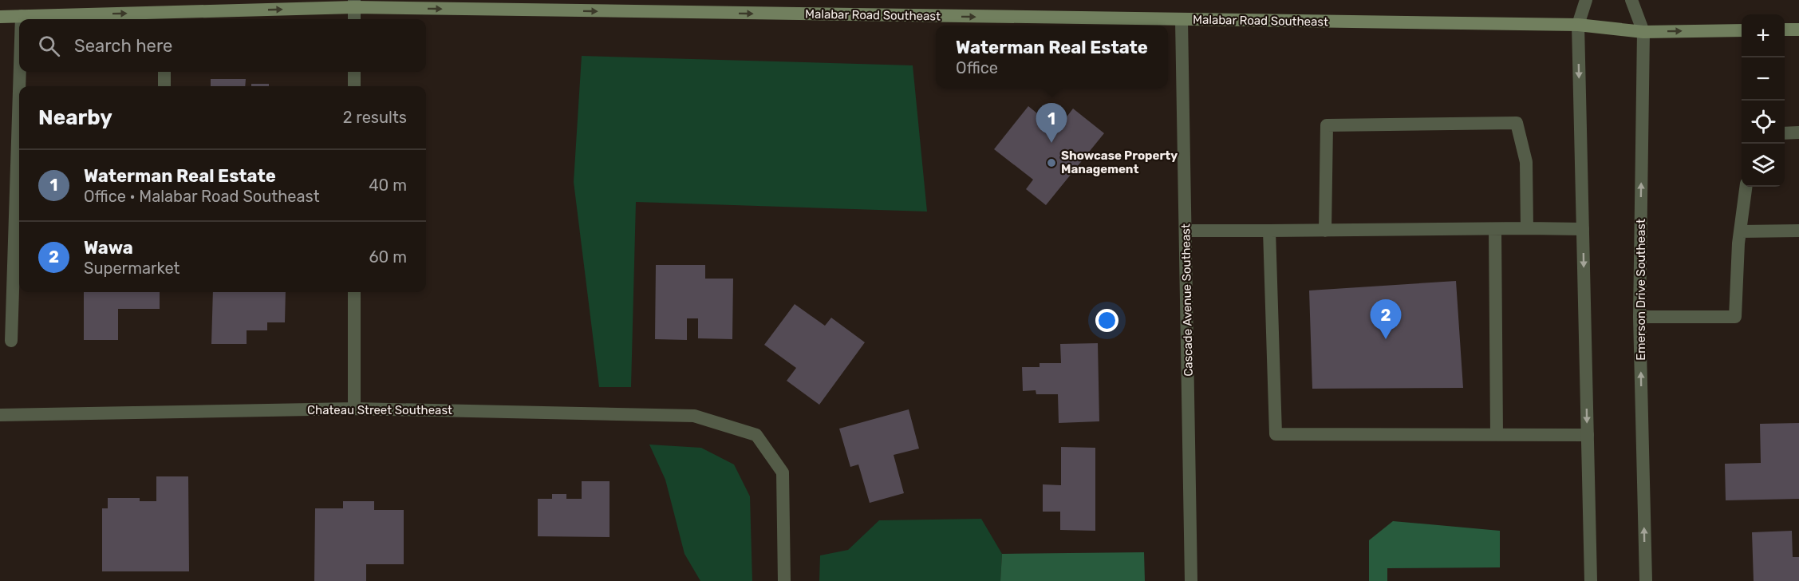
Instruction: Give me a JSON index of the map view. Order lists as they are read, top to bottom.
{
  "streets": {
    "main road": ["Malabar Road Southeast"],
    "street": ["Emerson Drive Southeast", "Cascade Avenue Southeast", "Chateau Street Southeast"]
  },
  "crossings": [
    ["Malabar Road Southeast", "Emerson Drive Southeast"],
    ["Malabar Road Southeast", "Cascade Avenue Southeast"]
  ],
  "one_way": ["Malabar Road Southeast"],
  "places": ["Showcase Property Management"],
  "page": {
    "map_buttons": ["+", "−"],
    "search": "Search here",
    "popup": ["Waterman Real Estate", "Office"],
    "heading": ["Nearby", "2 results"],
    "pins": ["1", "2"],
    "list": [
      {
        "mark": "1",
        "name": "Waterman Real Estate",
        "note": "Office · Malabar Road Southeast",
        "value": "40 m"
      },
      {
        "mark": "2",
        "name": "Wawa",
        "note": "Supermarket",
        "value": "60 m"
      }
    ]
  }
}
